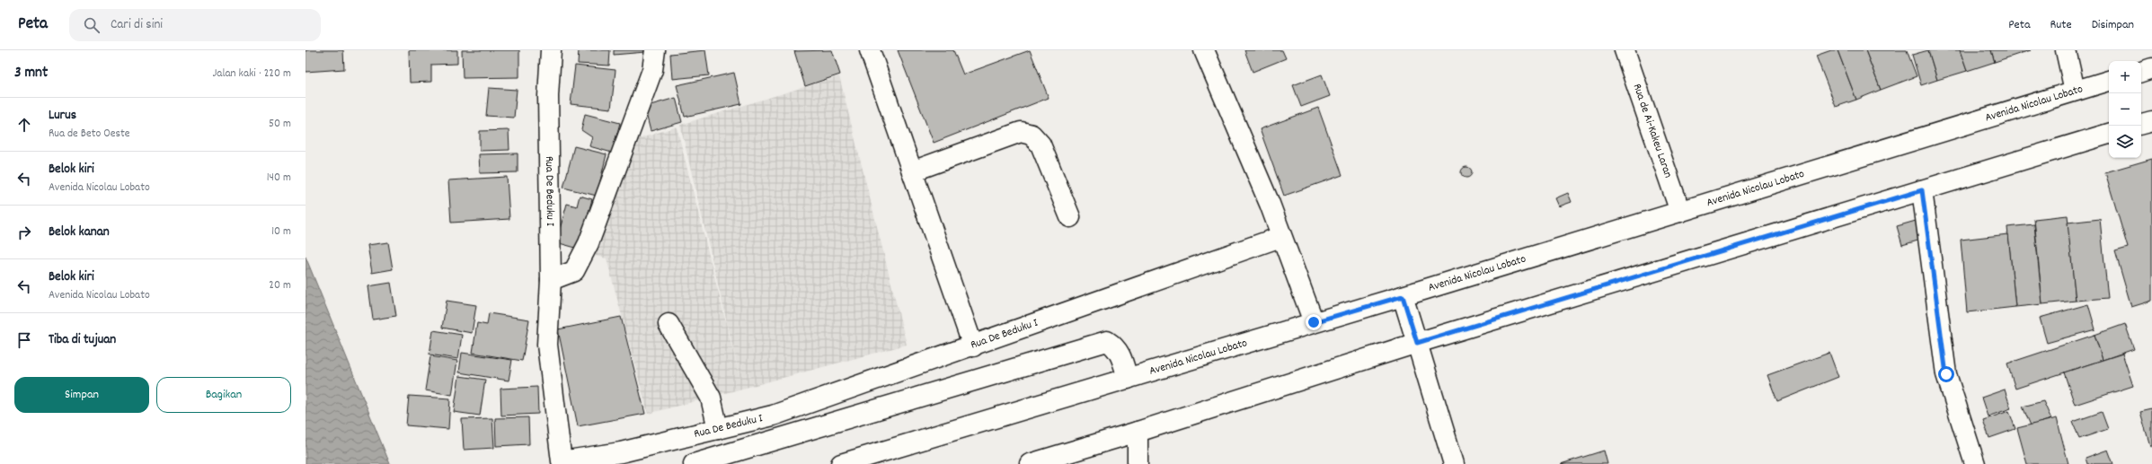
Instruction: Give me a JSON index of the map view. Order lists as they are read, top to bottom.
{
  "streets": {
    "street": ["Avenida Nicolau Lobato", "Rua de Ai-Kakeu Laran", "Rua De Beduku I"]
  },
  "crossings": [
    ["Avenida Nicolau Lobato", "Rua de Ai-Kakeu Laran"]
  ],
  "page": {
    "header": "Peta",
    "search": "Cari di sini",
    "nav": ["Peta", "Rute", "Disimpan"],
    "heading": ["3 mnt", "Jalan kaki · 220 m"],
    "map_buttons": ["+", "−"],
    "list": [
      ["Lurus", "Rua de Beto Oeste", "50 m"],
      ["Belok kiri", "Avenida Nicolau Lobato", "140 m"],
      ["Belok kanan", "10 m"],
      ["Belok kiri", "Avenida Nicolau Lobato", "20 m"],
      "Tiba di tujuan"
    ],
    "buttons": ["Simpan", "Bagikan"]
  }
}
